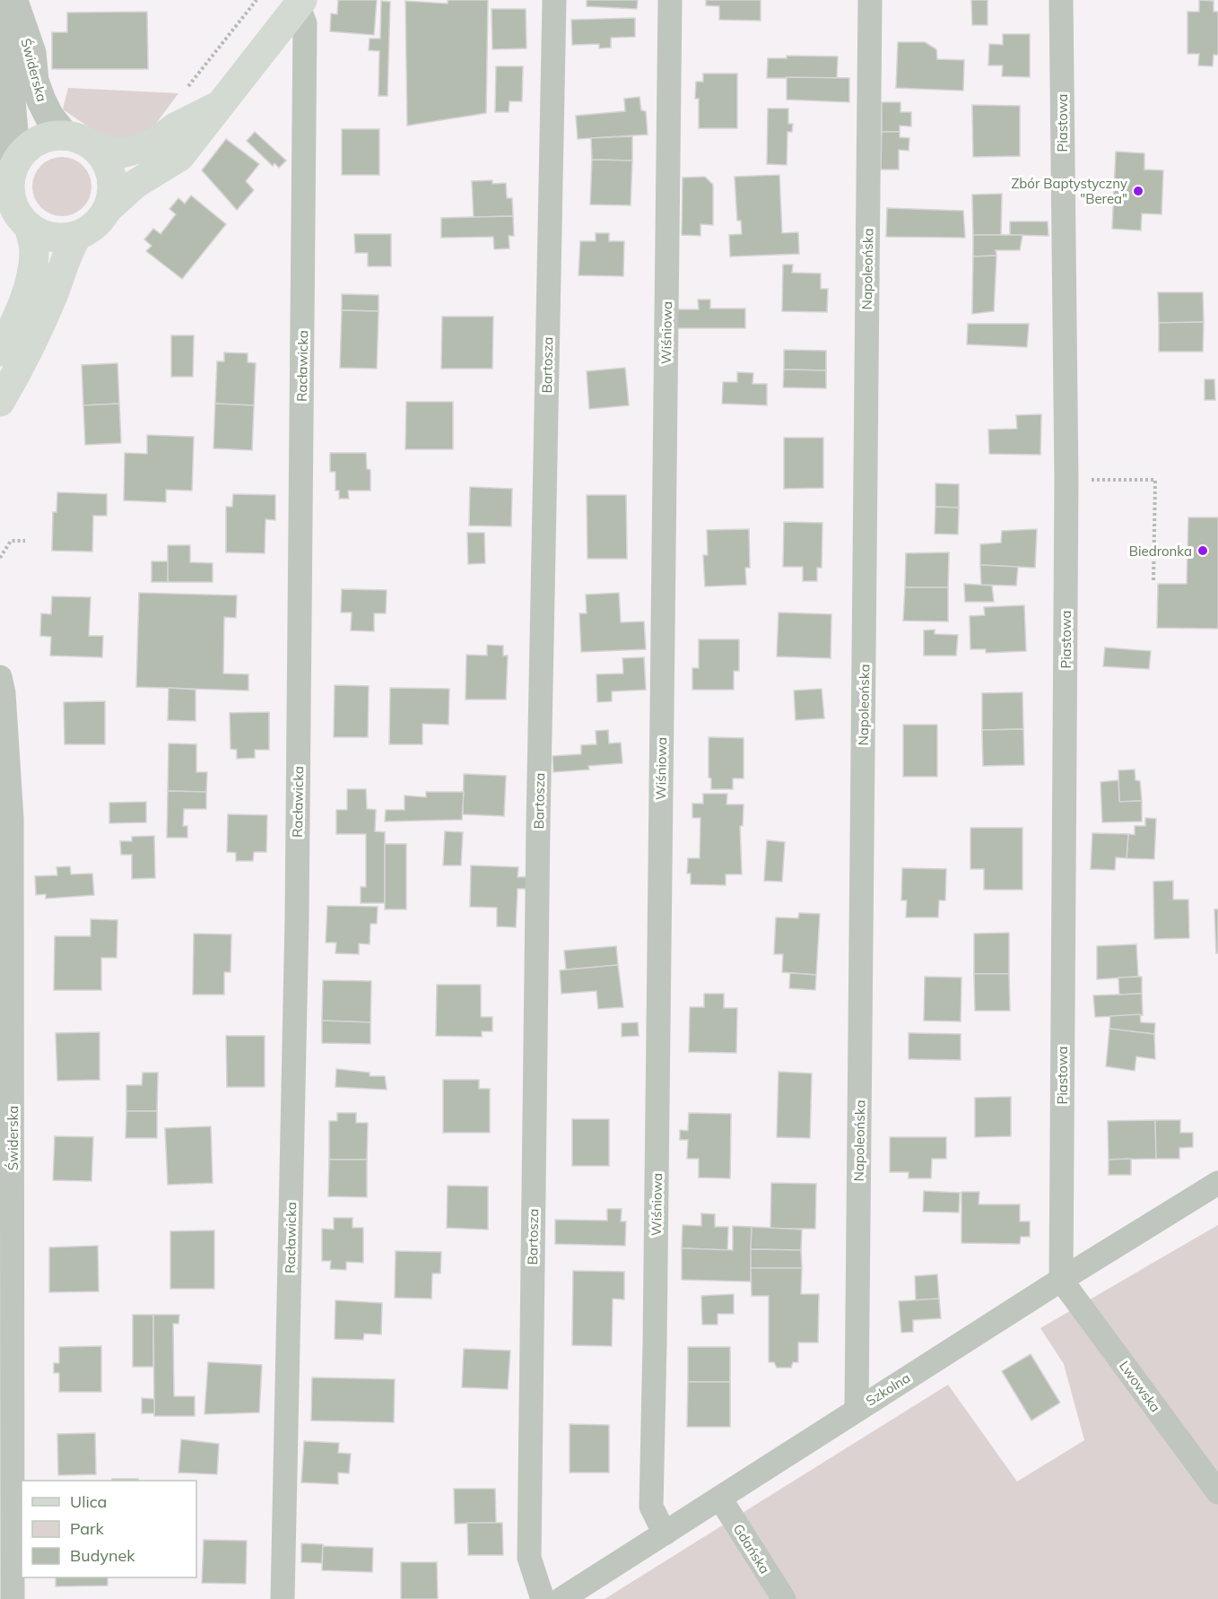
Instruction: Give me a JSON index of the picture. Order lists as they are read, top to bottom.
{
  "streets": {
    "street": [
      "Świderska",
      "Piastowa",
      "Napoleońska",
      "Wiśniowa",
      "Bartosza",
      "Racławicka",
      "Lwowska",
      "Szkolna",
      "Gdańska"
    ]
  },
  "crossings": [
    ["Piastowa", "Lwowska"],
    ["Piastowa", "Szkolna"],
    ["Napoleońska", "Szkolna"],
    ["Wiśniowa", "Szkolna"],
    ["Lwowska", "Szkolna"],
    ["Szkolna", "Gdańska"]
  ],
  "places": ["Zbór Baptystyczny \"Berea\"", "Biedronka"],
  "legend": ["Ulica", "Park", "Budynek"]
}
